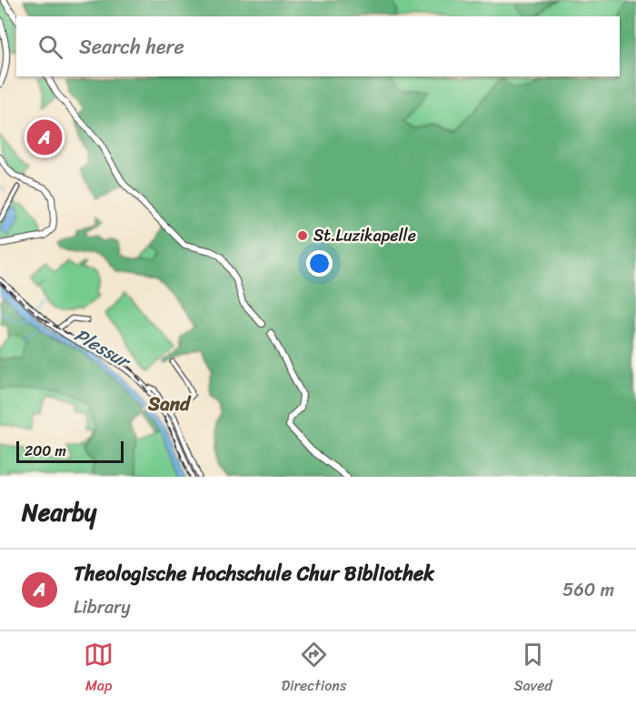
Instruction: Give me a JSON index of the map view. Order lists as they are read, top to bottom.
{
  "districts": ["Sand"],
  "water": ["Plessur"],
  "places": ["St.Luzikapelle"],
  "scale_bar": "200 m",
  "page": {
    "search": "Search here",
    "pins": "A",
    "scale": "200 m",
    "heading": "Nearby",
    "list": [
      {
        "mark": "A",
        "name": "Theologische Hochschule Chur Bibliothek",
        "note": "Library",
        "value": "560 m"
      }
    ],
    "nav": ["Map", "Directions", "Saved"]
  }
}
